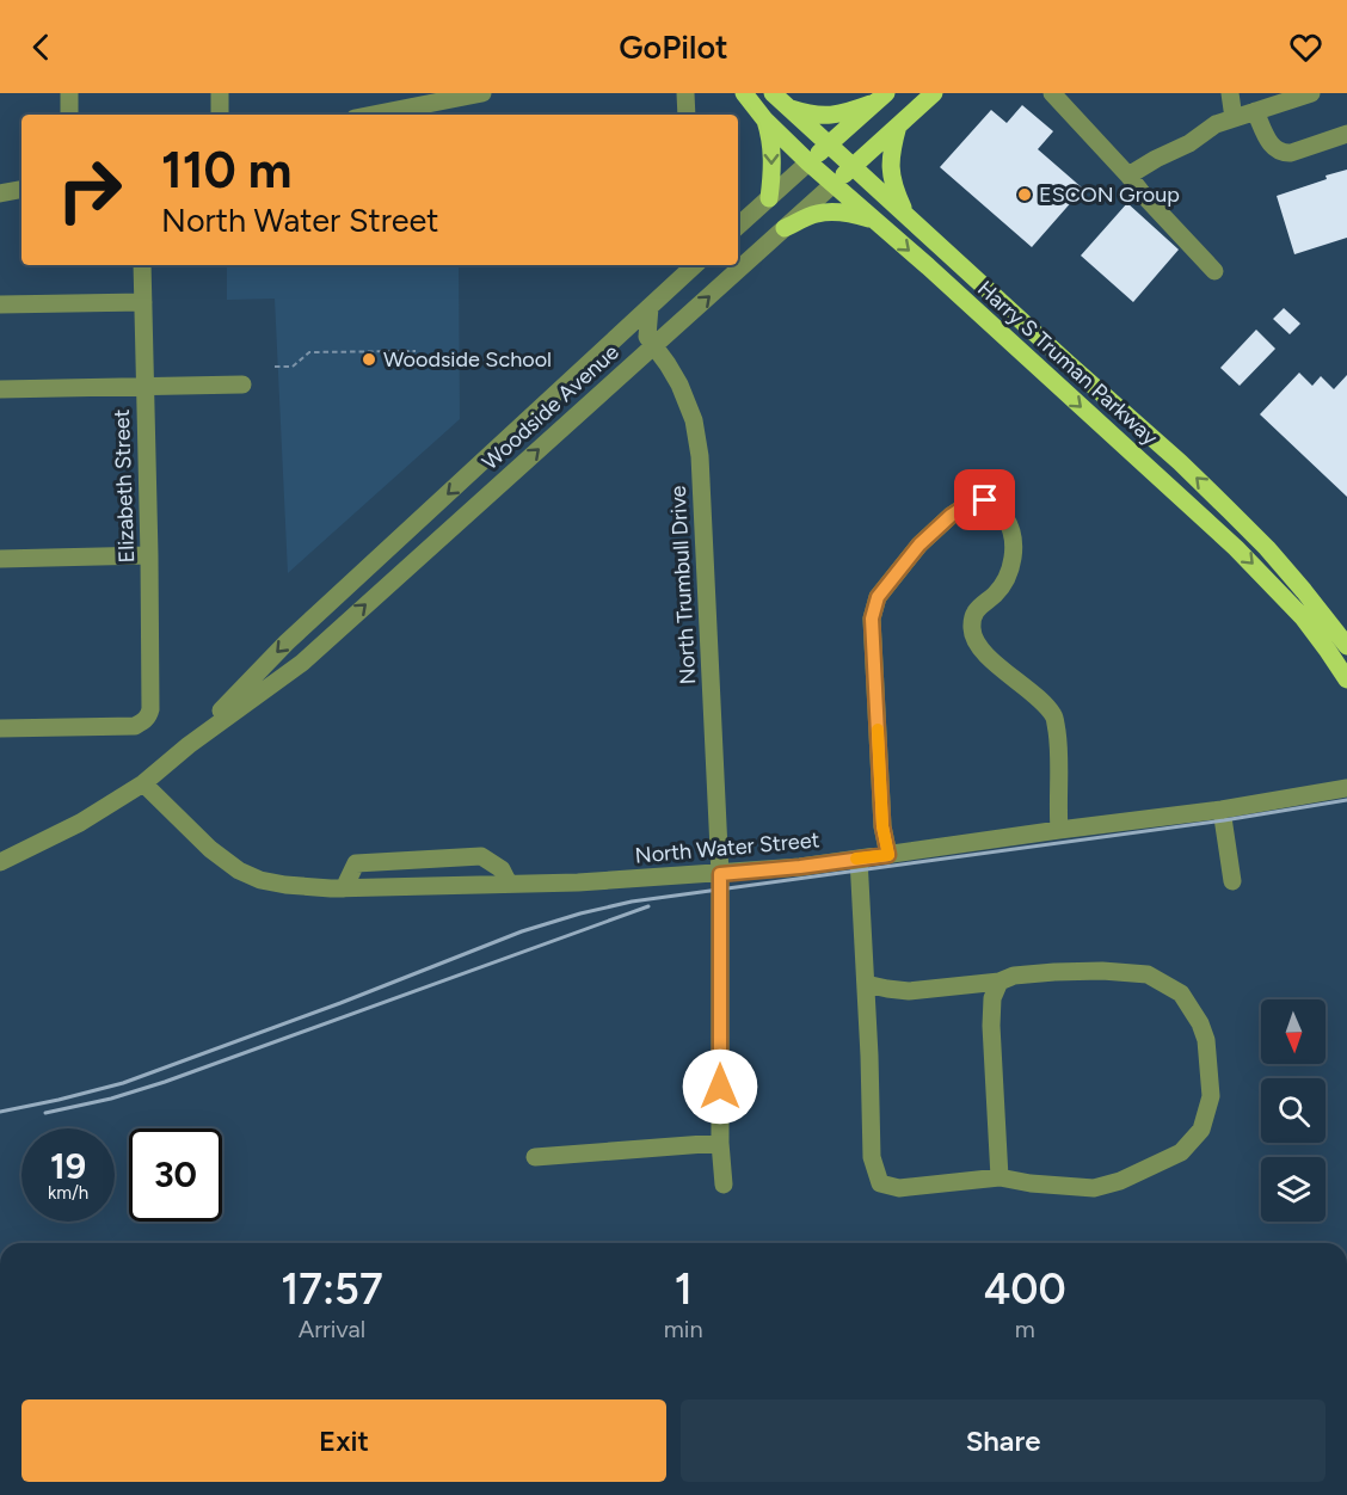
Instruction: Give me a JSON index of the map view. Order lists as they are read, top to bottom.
{
  "streets": {
    "main road": ["Harry S Truman Parkway", "Woodside Avenue"],
    "street": ["Elizabeth Street", "North Trumbull Drive", "North Water Street"]
  },
  "crossings": [
    ["Harry S Truman Parkway", "Woodside Avenue"],
    ["Woodside Avenue", "North Trumbull Drive"],
    ["Woodside Avenue", "North Water Street"],
    ["North Trumbull Drive", "North Water Street"]
  ],
  "places": ["ESCON Group", "Woodside School"],
  "north": "bottom",
  "page": {
    "header": "GoPilot",
    "turn": ["110 m", "North Water Street"],
    "speed": "19 km/h",
    "limit": "30",
    "eta": [
      "17:57",
      "Arrival",
      "1",
      "min",
      "400",
      "m"
    ],
    "buttons": ["Exit", "Share"]
  }
}
